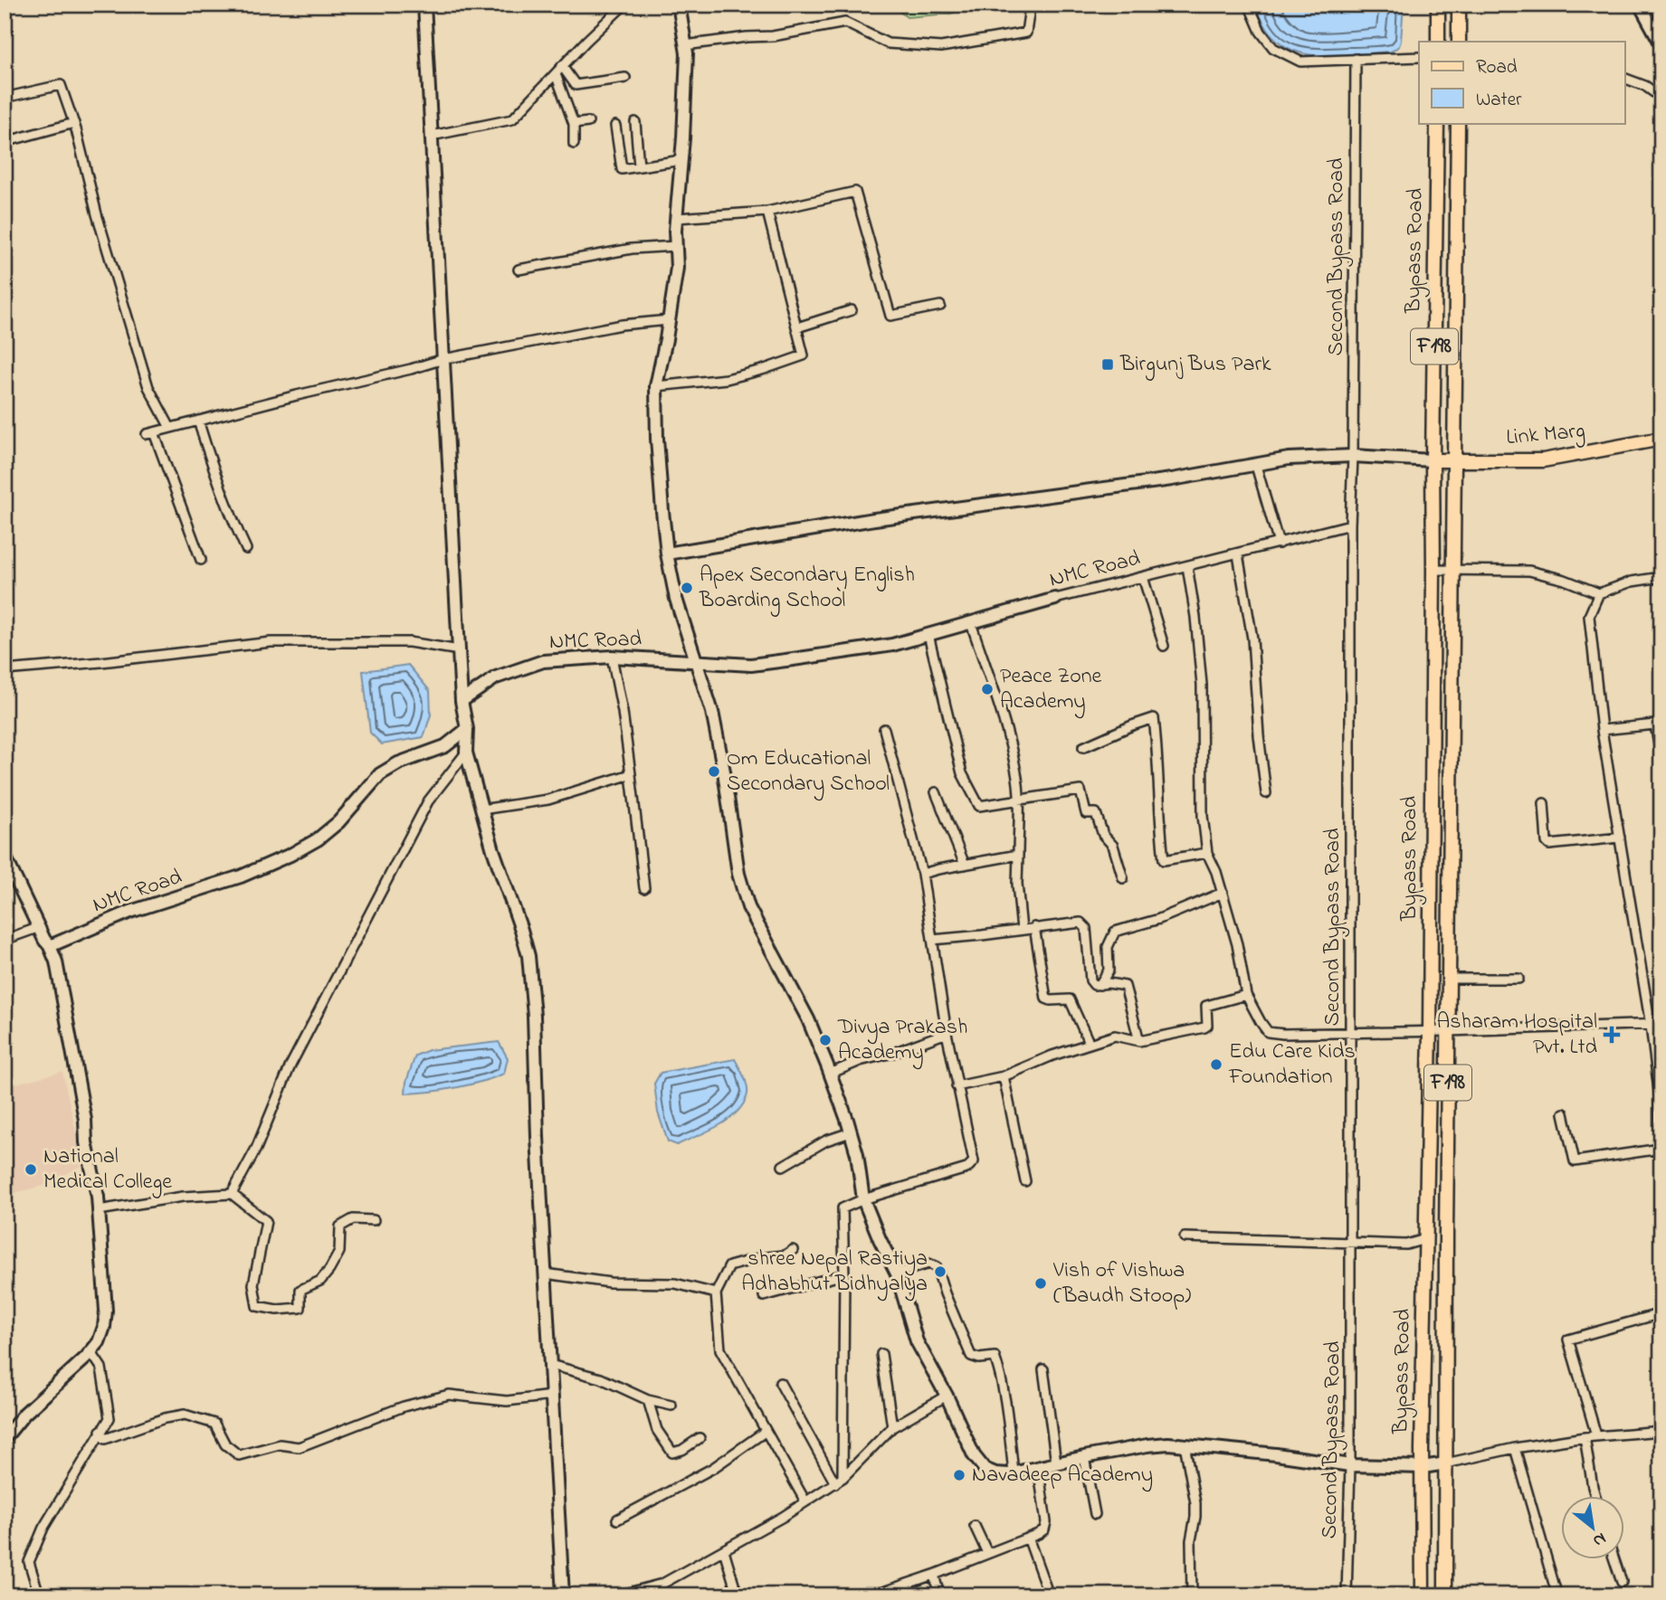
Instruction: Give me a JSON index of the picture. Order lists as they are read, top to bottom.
{
  "streets": {
    "main road": ["Bypass Road", "F198", "Link Marg"],
    "street": ["Second Bypass Road", "NMC Road"]
  },
  "crossings": [
    ["Bypass Road", "Link Marg"],
    ["Second Bypass Road", "NMC Road"]
  ],
  "places": {
    "transit": ["Birgunj Bus Park"],
    "other": [
      "Apex Secondary English Boarding School",
      "Peace Zone Academy",
      "Om Educational Secondary School",
      "Divya Prakash Academy",
      "Edu Care Kids Foundation",
      "National Medical College",
      "shree Nepal Rastiya Adhabhut Bidhyalya",
      "Vish of Vishwa (Baudh Stoop)",
      "Navadeep Academy"
    ],
    "health": ["Asharam Hospital Pvt. Ltd"]
  },
  "legend": ["Road", "Water"],
  "north": "bottom right"
}
